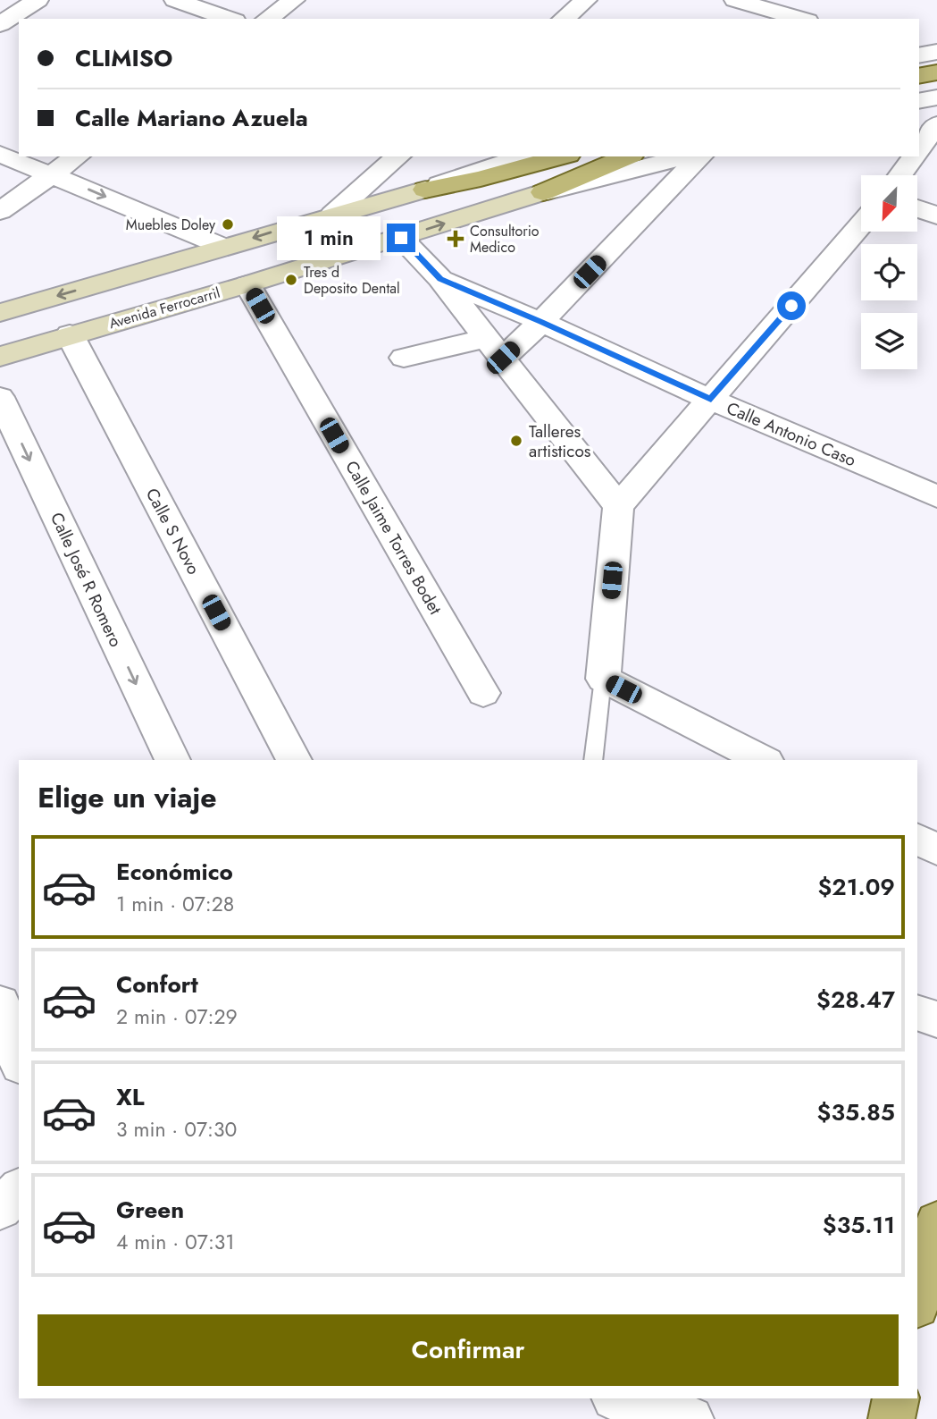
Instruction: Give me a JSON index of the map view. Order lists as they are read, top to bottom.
{
  "streets": {
    "main road": ["Avenida Ferrocarril"],
    "street": [
      "Calle Antonio Caso",
      "Calle S Novo",
      "Calle Jaime Torres Bodet",
      "Calle José R Romero"
    ]
  },
  "crossings": [
    ["Avenida Ferrocarril", "Calle S Novo"],
    ["Avenida Ferrocarril", "Calle Jaime Torres Bodet"]
  ],
  "one_way": ["Calle José R Romero"],
  "places": {
    "other": ["Muebles Doley", "Tres d Deposito Dental", "Talleres artisticos"],
    "health": ["Consultorio Medico"]
  },
  "north": "bottom left",
  "page": {
    "banner": ["CLIMISO", "Calle Mariano Azuela"],
    "bubble": "1 min",
    "heading": "Elige un viaje",
    "list": [
      {
        "name": "Económico",
        "note": "1 min · 07:28",
        "value": "$21.09"
      },
      {
        "name": "Confort",
        "note": "2 min · 07:29",
        "value": "$28.47"
      },
      {
        "name": "XL",
        "note": "3 min · 07:30",
        "value": "$35.85"
      },
      {
        "name": "Green",
        "note": "4 min · 07:31",
        "value": "$35.11"
      }
    ],
    "buttons": "Confirmar"
  }
}
